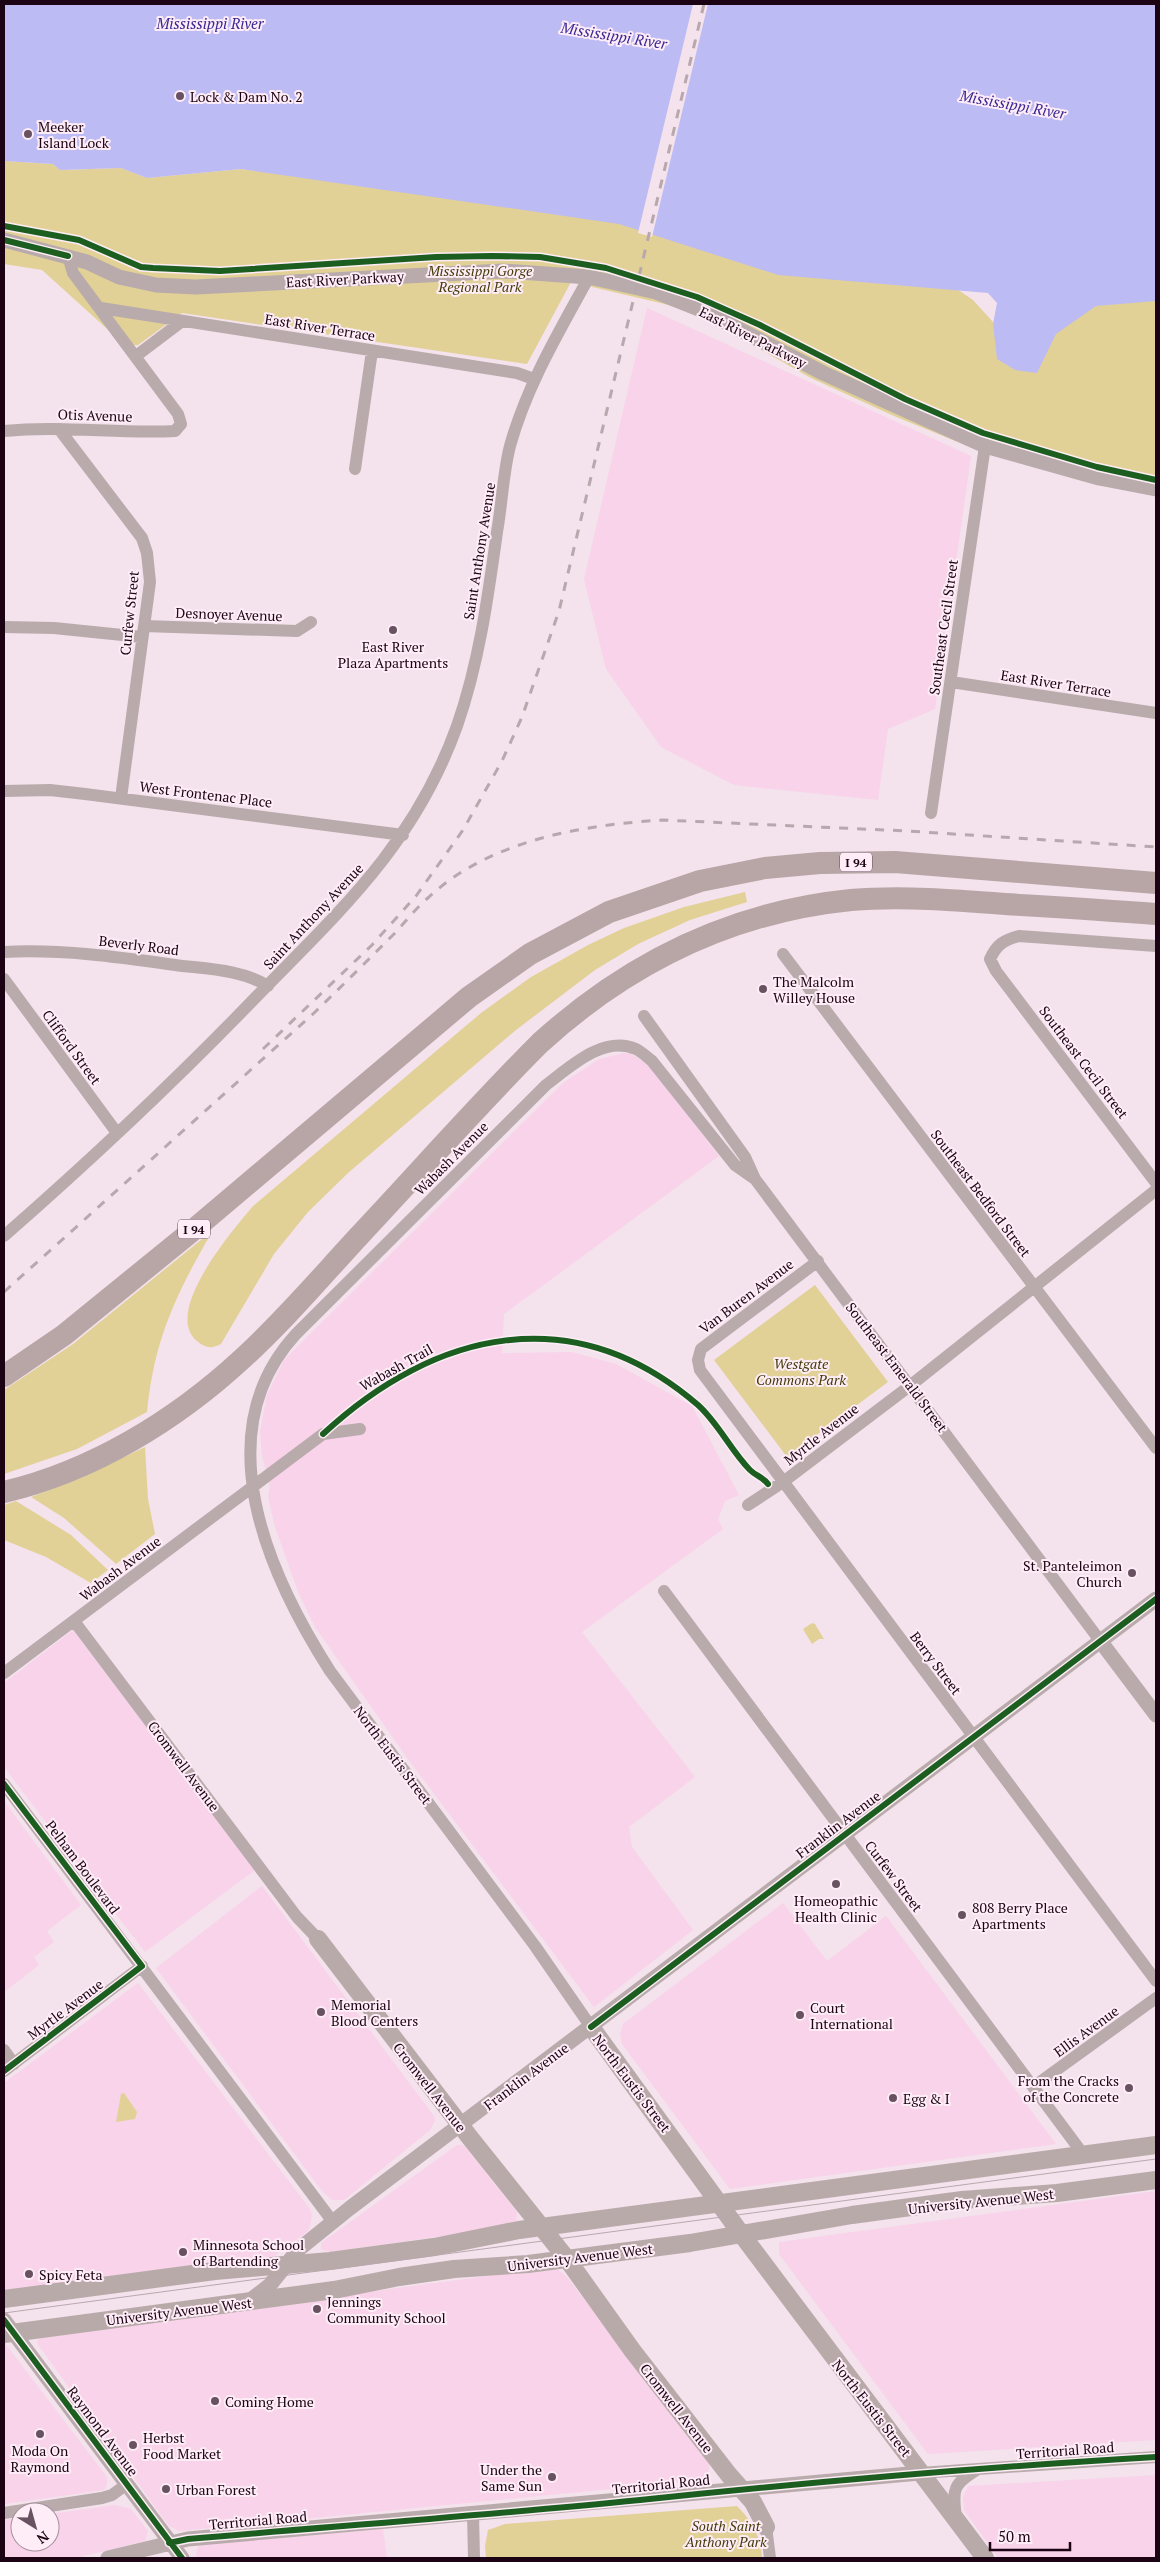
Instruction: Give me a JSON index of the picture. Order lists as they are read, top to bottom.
{
  "streets": {
    "highway": ["I 94"],
    "main road": ["North Eustis Street", "Cromwell Avenue", "University Avenue West"],
    "street": [
      "East River Parkway",
      "East River Terrace",
      "Otis Avenue",
      "Saint Anthony Avenue",
      "Curfew Street",
      "Desnoyer Avenue",
      "Southeast Cecil Street",
      "West Frontenac Place",
      "Beverly Road",
      "Clifford Street",
      "Wabash Avenue",
      "Southeast Bedford Street",
      "Van Buren Avenue",
      "Southeast Emerald Street",
      "Myrtle Avenue",
      "Berry Street",
      "Franklin Avenue",
      "Pelham Boulevard",
      "Ellis Avenue",
      "Raymond Avenue",
      "Territorial Road"
    ],
    "cycle path": ["Wabash Trail"]
  },
  "crossings": [
    ["East River Parkway", "Saint Anthony Avenue"],
    ["East River Parkway", "Southeast Cecil Street"],
    ["East River Terrace", "Saint Anthony Avenue"],
    ["East River Terrace", "Southeast Cecil Street"],
    ["Otis Avenue", "Curfew Street"],
    ["Saint Anthony Avenue", "West Frontenac Place"],
    ["Saint Anthony Avenue", "Beverly Road"],
    ["Saint Anthony Avenue", "Clifford Street"],
    ["Curfew Street", "Desnoyer Avenue"],
    ["Curfew Street", "West Frontenac Place"],
    ["Curfew Street", "Franklin Avenue"],
    ["Curfew Street", "Ellis Avenue"],
    ["Wabash Avenue", "Southeast Emerald Street"],
    ["Wabash Avenue", "North Eustis Street"],
    ["Wabash Avenue", "Cromwell Avenue"],
    ["Southeast Bedford Street", "Myrtle Avenue"],
    ["Van Buren Avenue", "Southeast Emerald Street"],
    ["Van Buren Avenue", "Berry Street"],
    ["Southeast Emerald Street", "Myrtle Avenue"],
    ["Southeast Emerald Street", "Franklin Avenue"],
    ["Myrtle Avenue", "Berry Street"],
    ["Myrtle Avenue", "Pelham Boulevard"],
    ["Berry Street", "Franklin Avenue"],
    ["North Eustis Street", "Franklin Avenue"],
    ["North Eustis Street", "University Avenue West"],
    ["North Eustis Street", "Territorial Road"],
    ["Cromwell Avenue", "Franklin Avenue"],
    ["Cromwell Avenue", "University Avenue West"],
    ["Cromwell Avenue", "Territorial Road"],
    ["Franklin Avenue", "Pelham Boulevard"],
    ["Franklin Avenue", "University Avenue West"],
    ["University Avenue West", "Raymond Avenue"],
    ["Raymond Avenue", "Territorial Road"]
  ],
  "water": ["Mississippi River"],
  "parks": ["Mississippi Gorge Regional Park", "Westgate Commons Park", "South Saint Anthony Park"],
  "places": [
    "Lock & Dam No. 2",
    "Meeker Island Lock",
    "East River Plaza Apartments",
    "The Malcolm Willey House",
    "St. Panteleimon Church",
    "Homeopathic Health Clinic",
    "808 Berry Place Apartments",
    "Memorial Blood Centers",
    "Court International",
    "From the Cracks of the Concrete",
    "Egg & I",
    "Minnesota School of Bartending",
    "Spicy Feta",
    "Jennings Community School",
    "Coming Home",
    "Moda On Raymond",
    "Herbst Food Market",
    "Under the Same Sun",
    "Urban Forest"
  ],
  "scale_bar": "50 m",
  "north": "bottom right"
}
